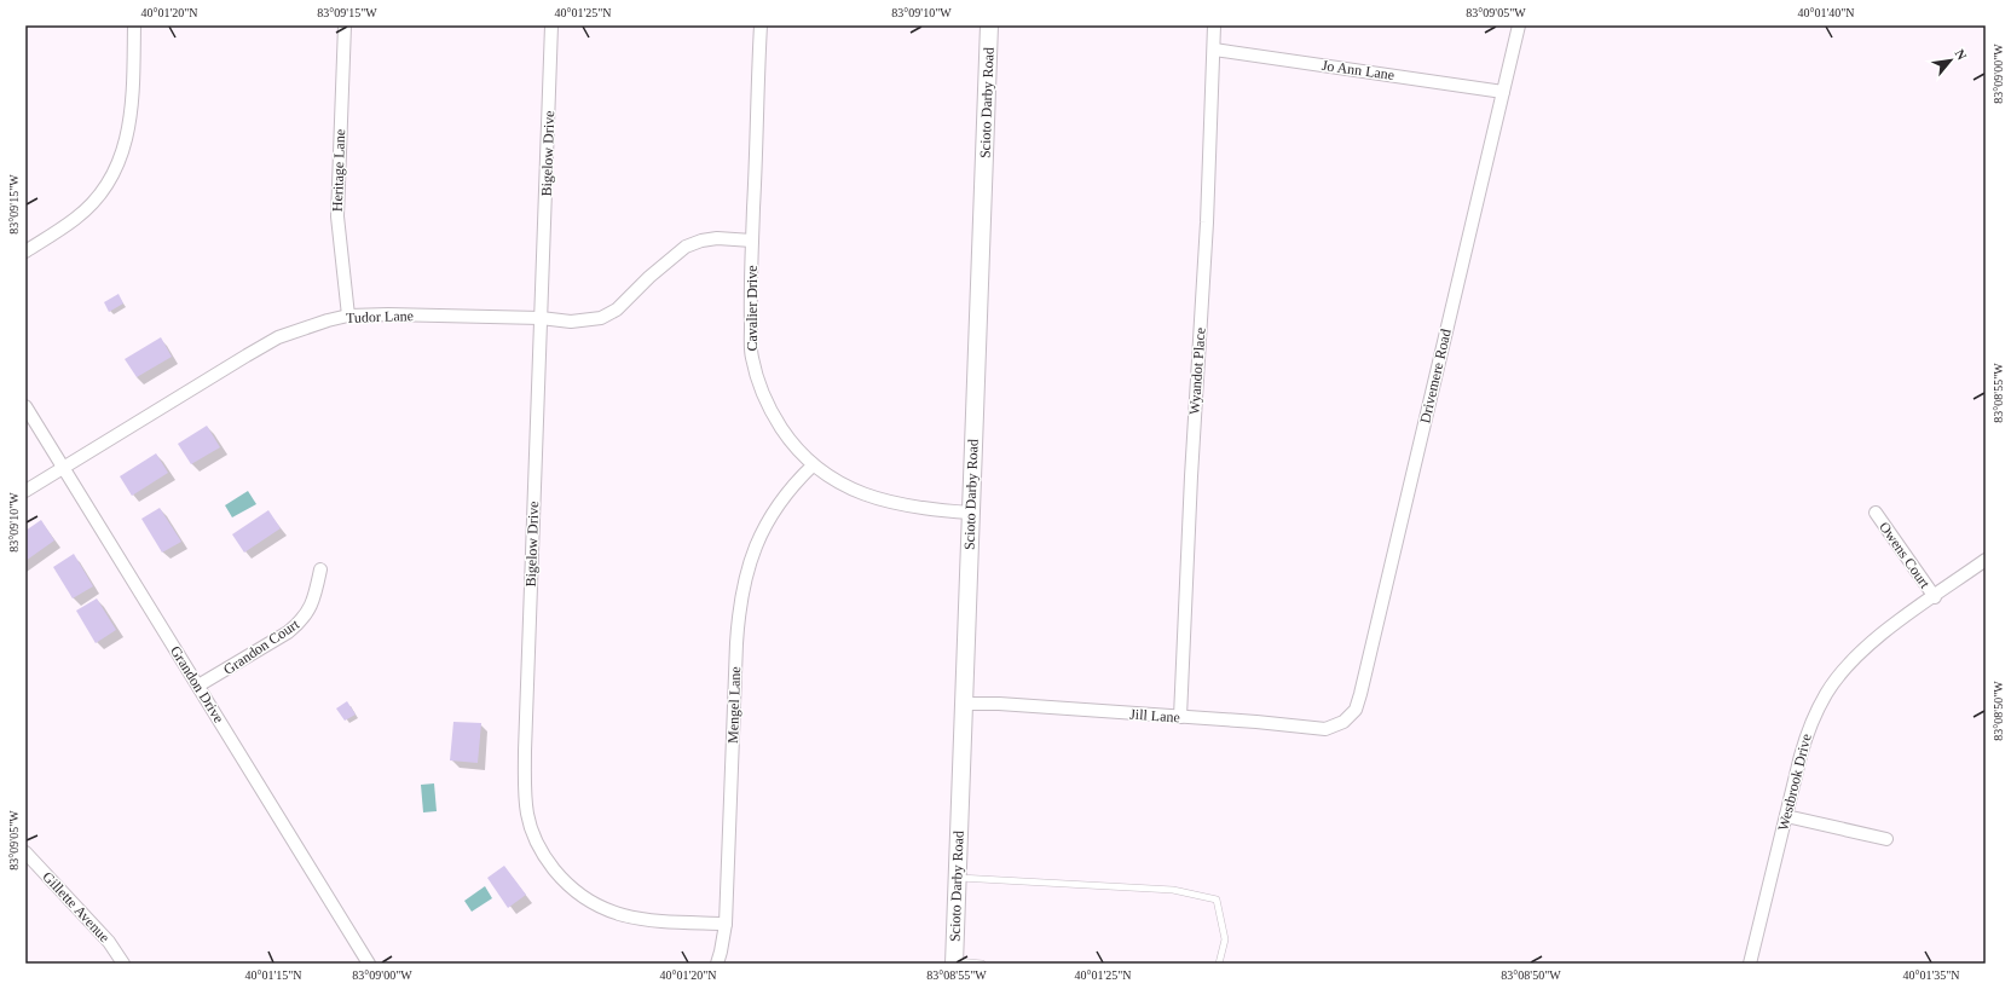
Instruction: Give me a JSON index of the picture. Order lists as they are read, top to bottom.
{
  "streets": {
    "main road": ["Scioto Darby Road"],
    "street": [
      "Jo Ann Lane",
      "Bigelow Drive",
      "Heritage Lane",
      "Cavalier Drive",
      "Tudor Lane",
      "Wyandot Place",
      "Drivemere Road",
      "Owens Court",
      "Grandon Court",
      "Grandon Drive",
      "Mengel Lane",
      "Jill Lane",
      "Westbrook Drive",
      "Gillette Avenue"
    ]
  },
  "crossings": [
    ["Jo Ann Lane", "Wyandot Place"],
    ["Jo Ann Lane", "Drivemere Road"],
    ["Scioto Darby Road", "Cavalier Drive"],
    ["Scioto Darby Road", "Jill Lane"],
    ["Bigelow Drive", "Tudor Lane"],
    ["Bigelow Drive", "Mengel Lane"],
    ["Heritage Lane", "Tudor Lane"],
    ["Cavalier Drive", "Tudor Lane"],
    ["Cavalier Drive", "Mengel Lane"],
    ["Tudor Lane", "Grandon Drive"],
    ["Wyandot Place", "Jill Lane"],
    ["Drivemere Road", "Jill Lane"],
    ["Owens Court", "Westbrook Drive"],
    ["Grandon Court", "Grandon Drive"]
  ],
  "north": "top right",
  "coordinates": [
    "40°01'20\"N",
    "83°09'15\"W",
    "40°01'25\"N",
    "83°09'10\"W",
    "83°09'05\"W",
    "40°01'40\"N",
    "83°09'00\"W",
    "83°08'55\"W",
    "83°08'50\"W",
    "40°01'15\"N",
    "40°01'35\"N"
  ]
}
